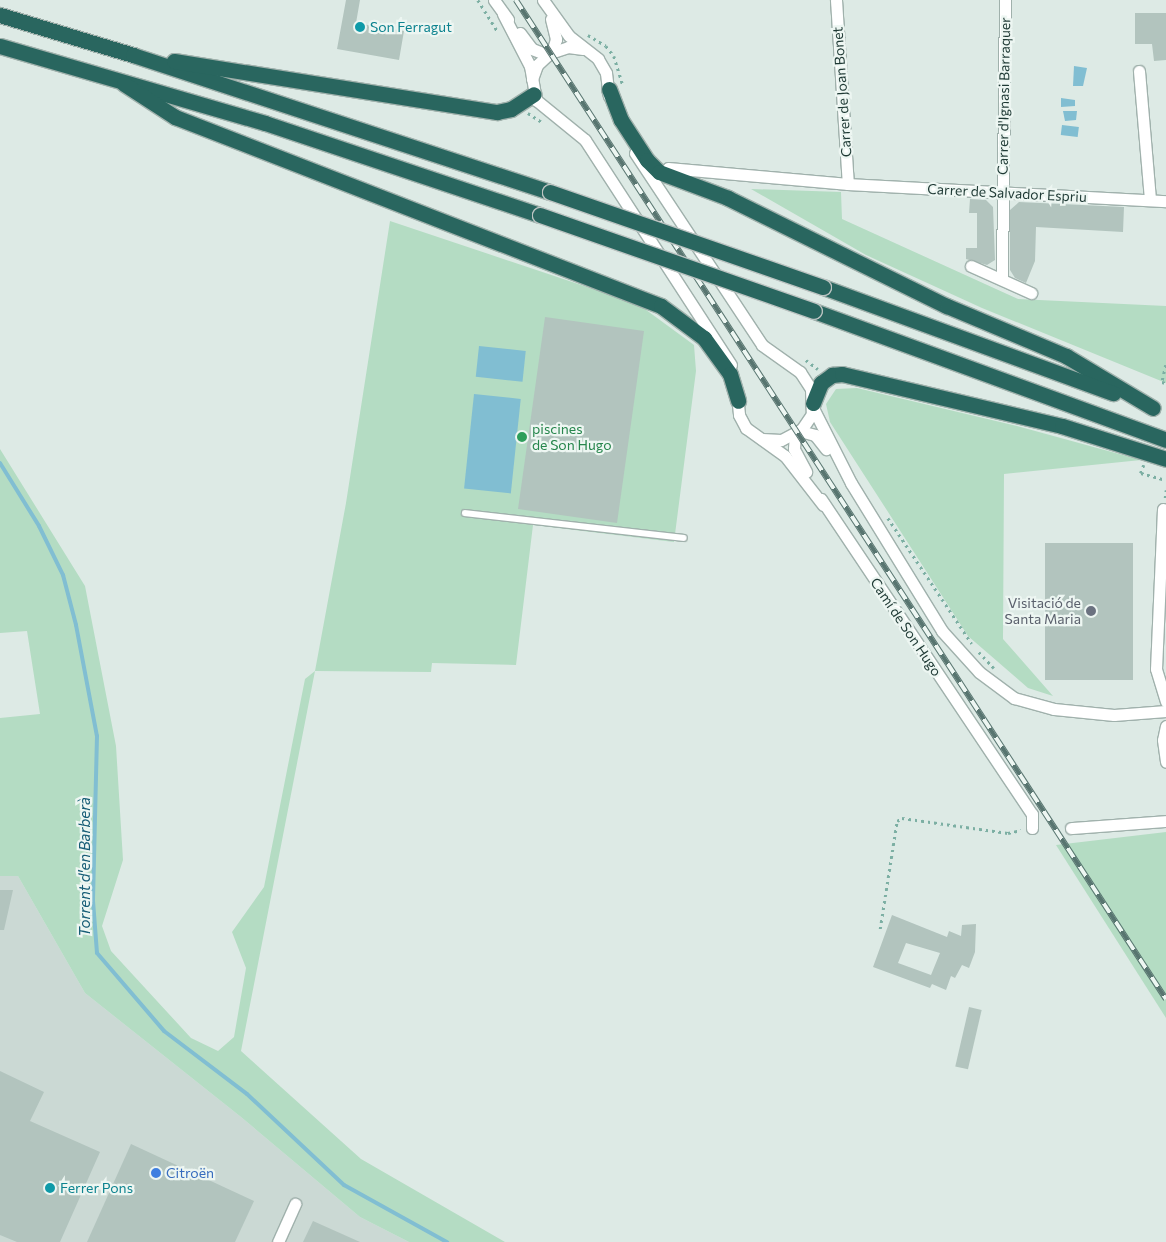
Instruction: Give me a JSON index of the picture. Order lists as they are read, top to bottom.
{
  "streets": {
    "street": [
      "Carrer de Joan Bonet",
      "Carrer d'Ignasi Barraquer",
      "Carrer de Salvador Espriu",
      "Camí de Son Hugo"
    ]
  },
  "crossings": [
    ["Carrer de Joan Bonet", "Carrer de Salvador Espriu"],
    ["Carrer d'Ignasi Barraquer", "Carrer de Salvador Espriu"]
  ],
  "water": ["Torrent d'en Barberà"],
  "places": [
    "Son Ferragut",
    "piscines de Son Hugo",
    "Visitació de Santa Maria",
    "Citroën",
    "Ferrer Pons"
  ]
}
